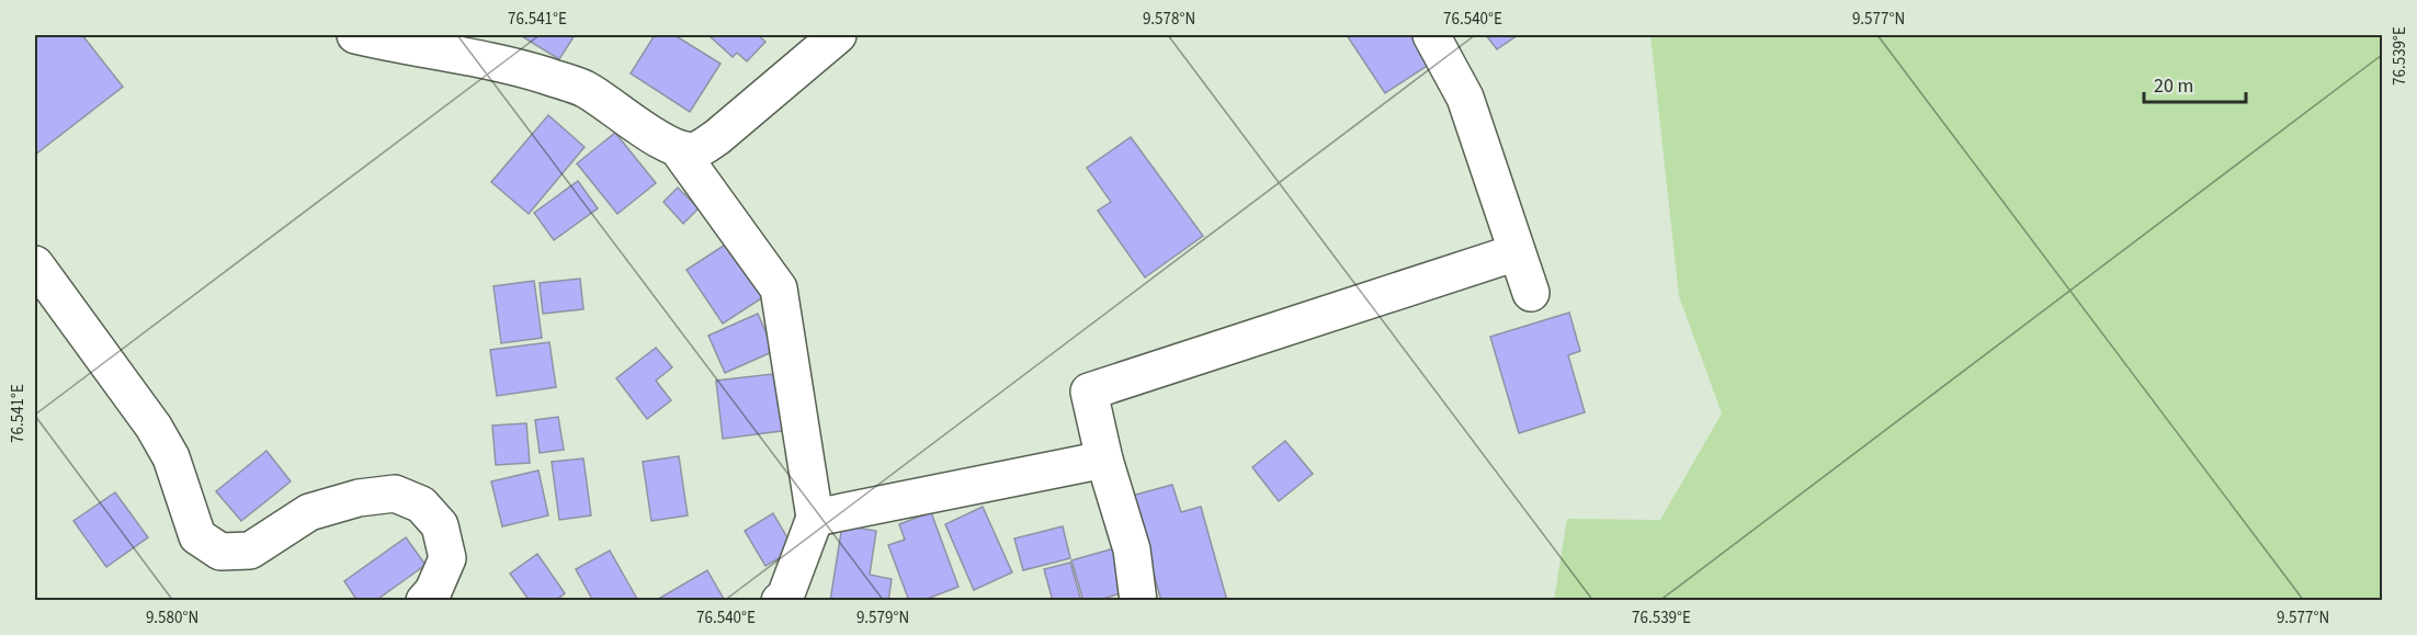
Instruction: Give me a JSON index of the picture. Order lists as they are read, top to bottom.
{
  "scale_bar": "20 m",
  "coordinates": [
    "76.541°E",
    "9.578°N",
    "76.540°E",
    "9.577°N",
    "76.539°E",
    "9.580°N",
    "9.579°N"
  ]
}
